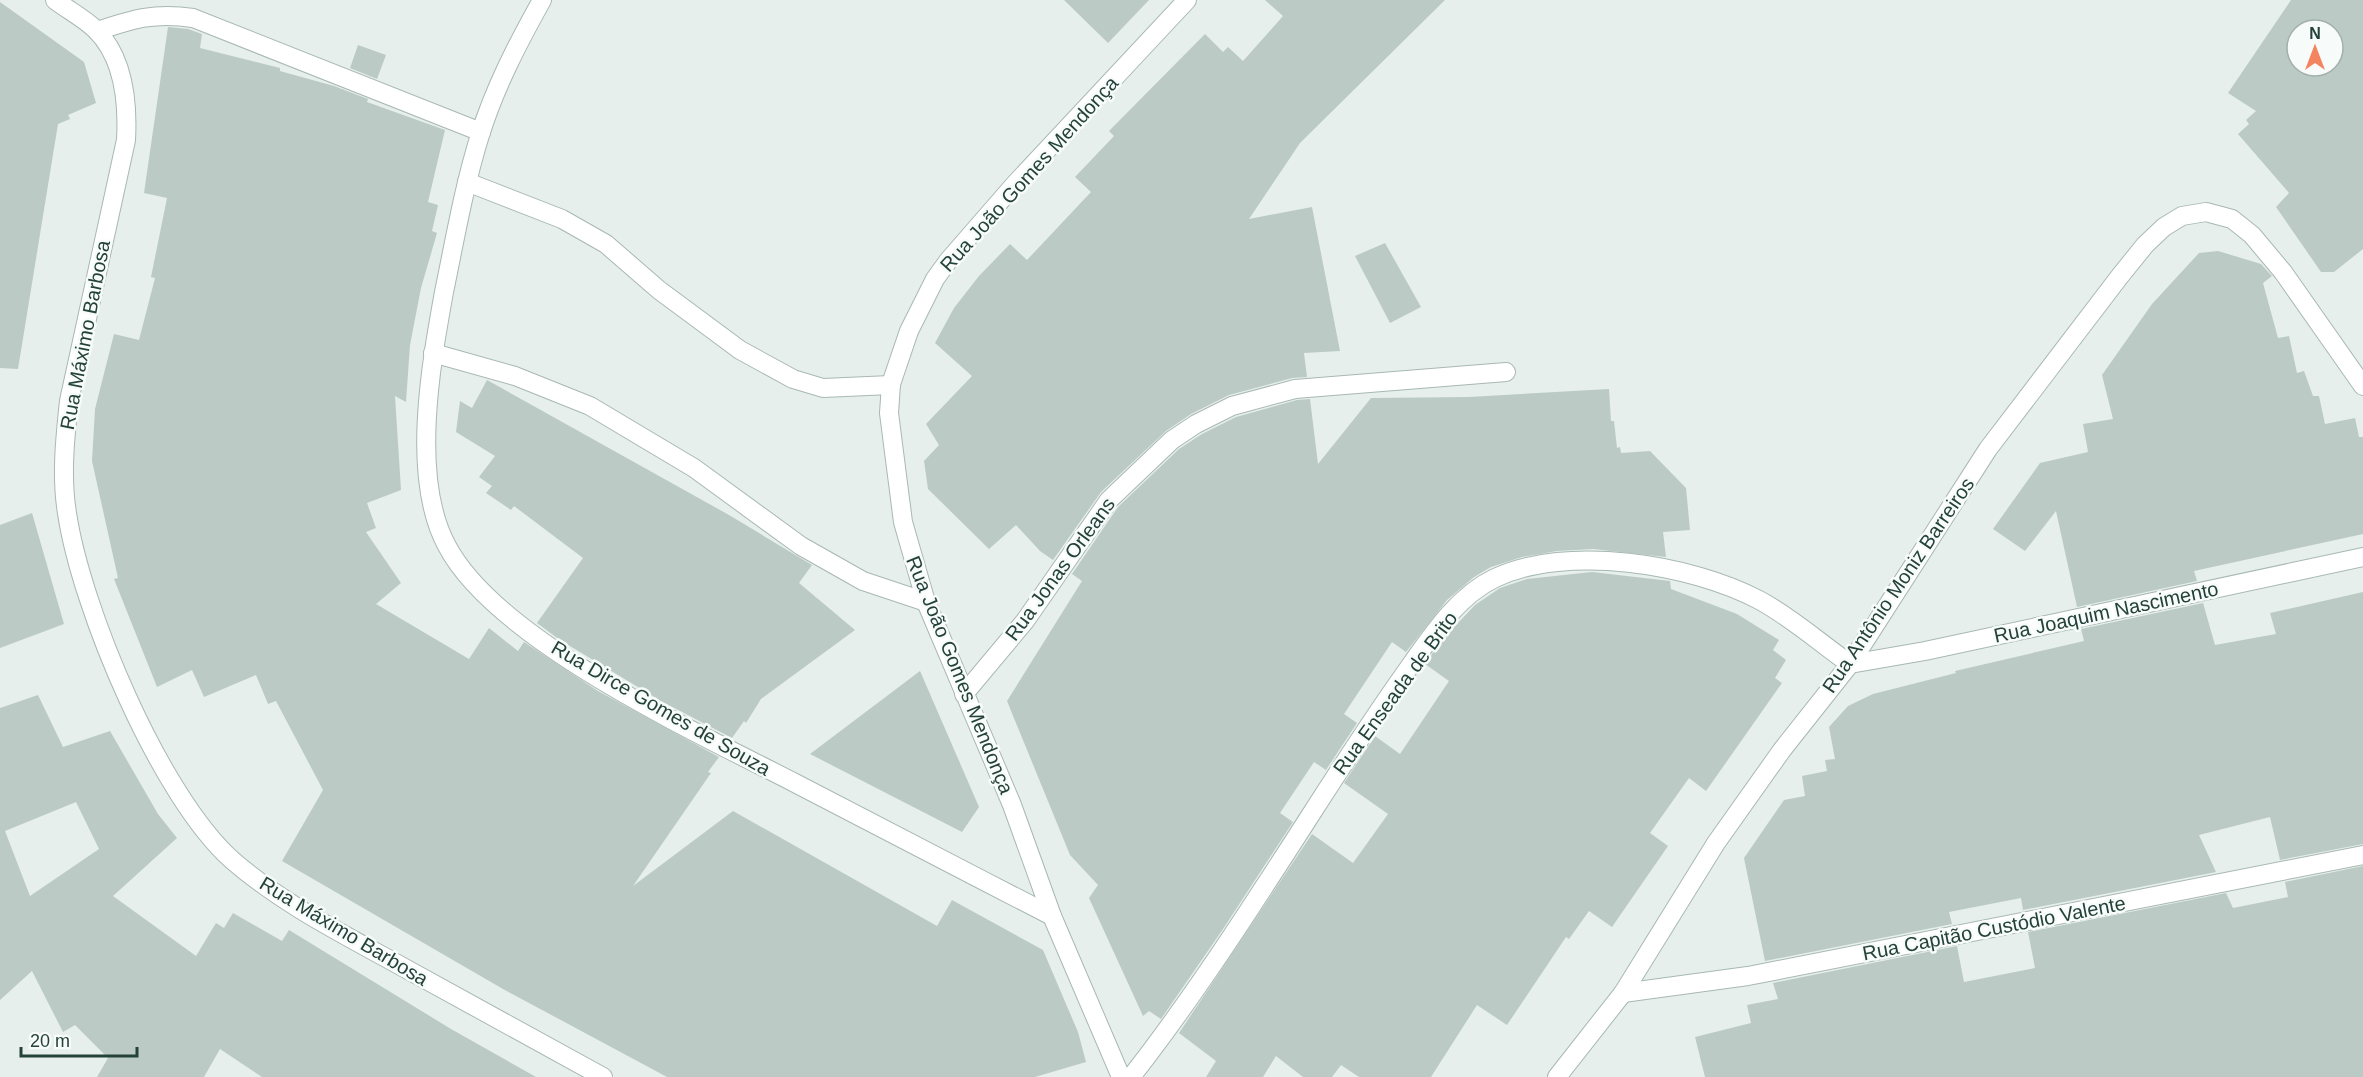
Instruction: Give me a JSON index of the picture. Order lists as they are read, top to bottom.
{
  "streets": {
    "street": [
      "Rua João Gomes Mendonça",
      "Rua Máximo Barbosa",
      "Rua Jonas Orleans",
      "Rua Antônio Moniz Barreiros",
      "Rua Joaquim Nascimento",
      "Rua Enseada de Brito",
      "Rua Dirce Gomes de Souza",
      "Rua Capitão Custódio Valente"
    ]
  },
  "crossings": [
    ["Rua João Gomes Mendonça", "Rua Jonas Orleans"],
    ["Rua João Gomes Mendonça", "Rua Dirce Gomes de Souza"],
    ["Rua Antônio Moniz Barreiros", "Rua Joaquim Nascimento"],
    ["Rua Antônio Moniz Barreiros", "Rua Enseada de Brito"],
    ["Rua Antônio Moniz Barreiros", "Rua Capitão Custódio Valente"],
    ["Rua Joaquim Nascimento", "Rua Enseada de Brito"]
  ],
  "scale_bar": "20 m",
  "north": "top"
}
